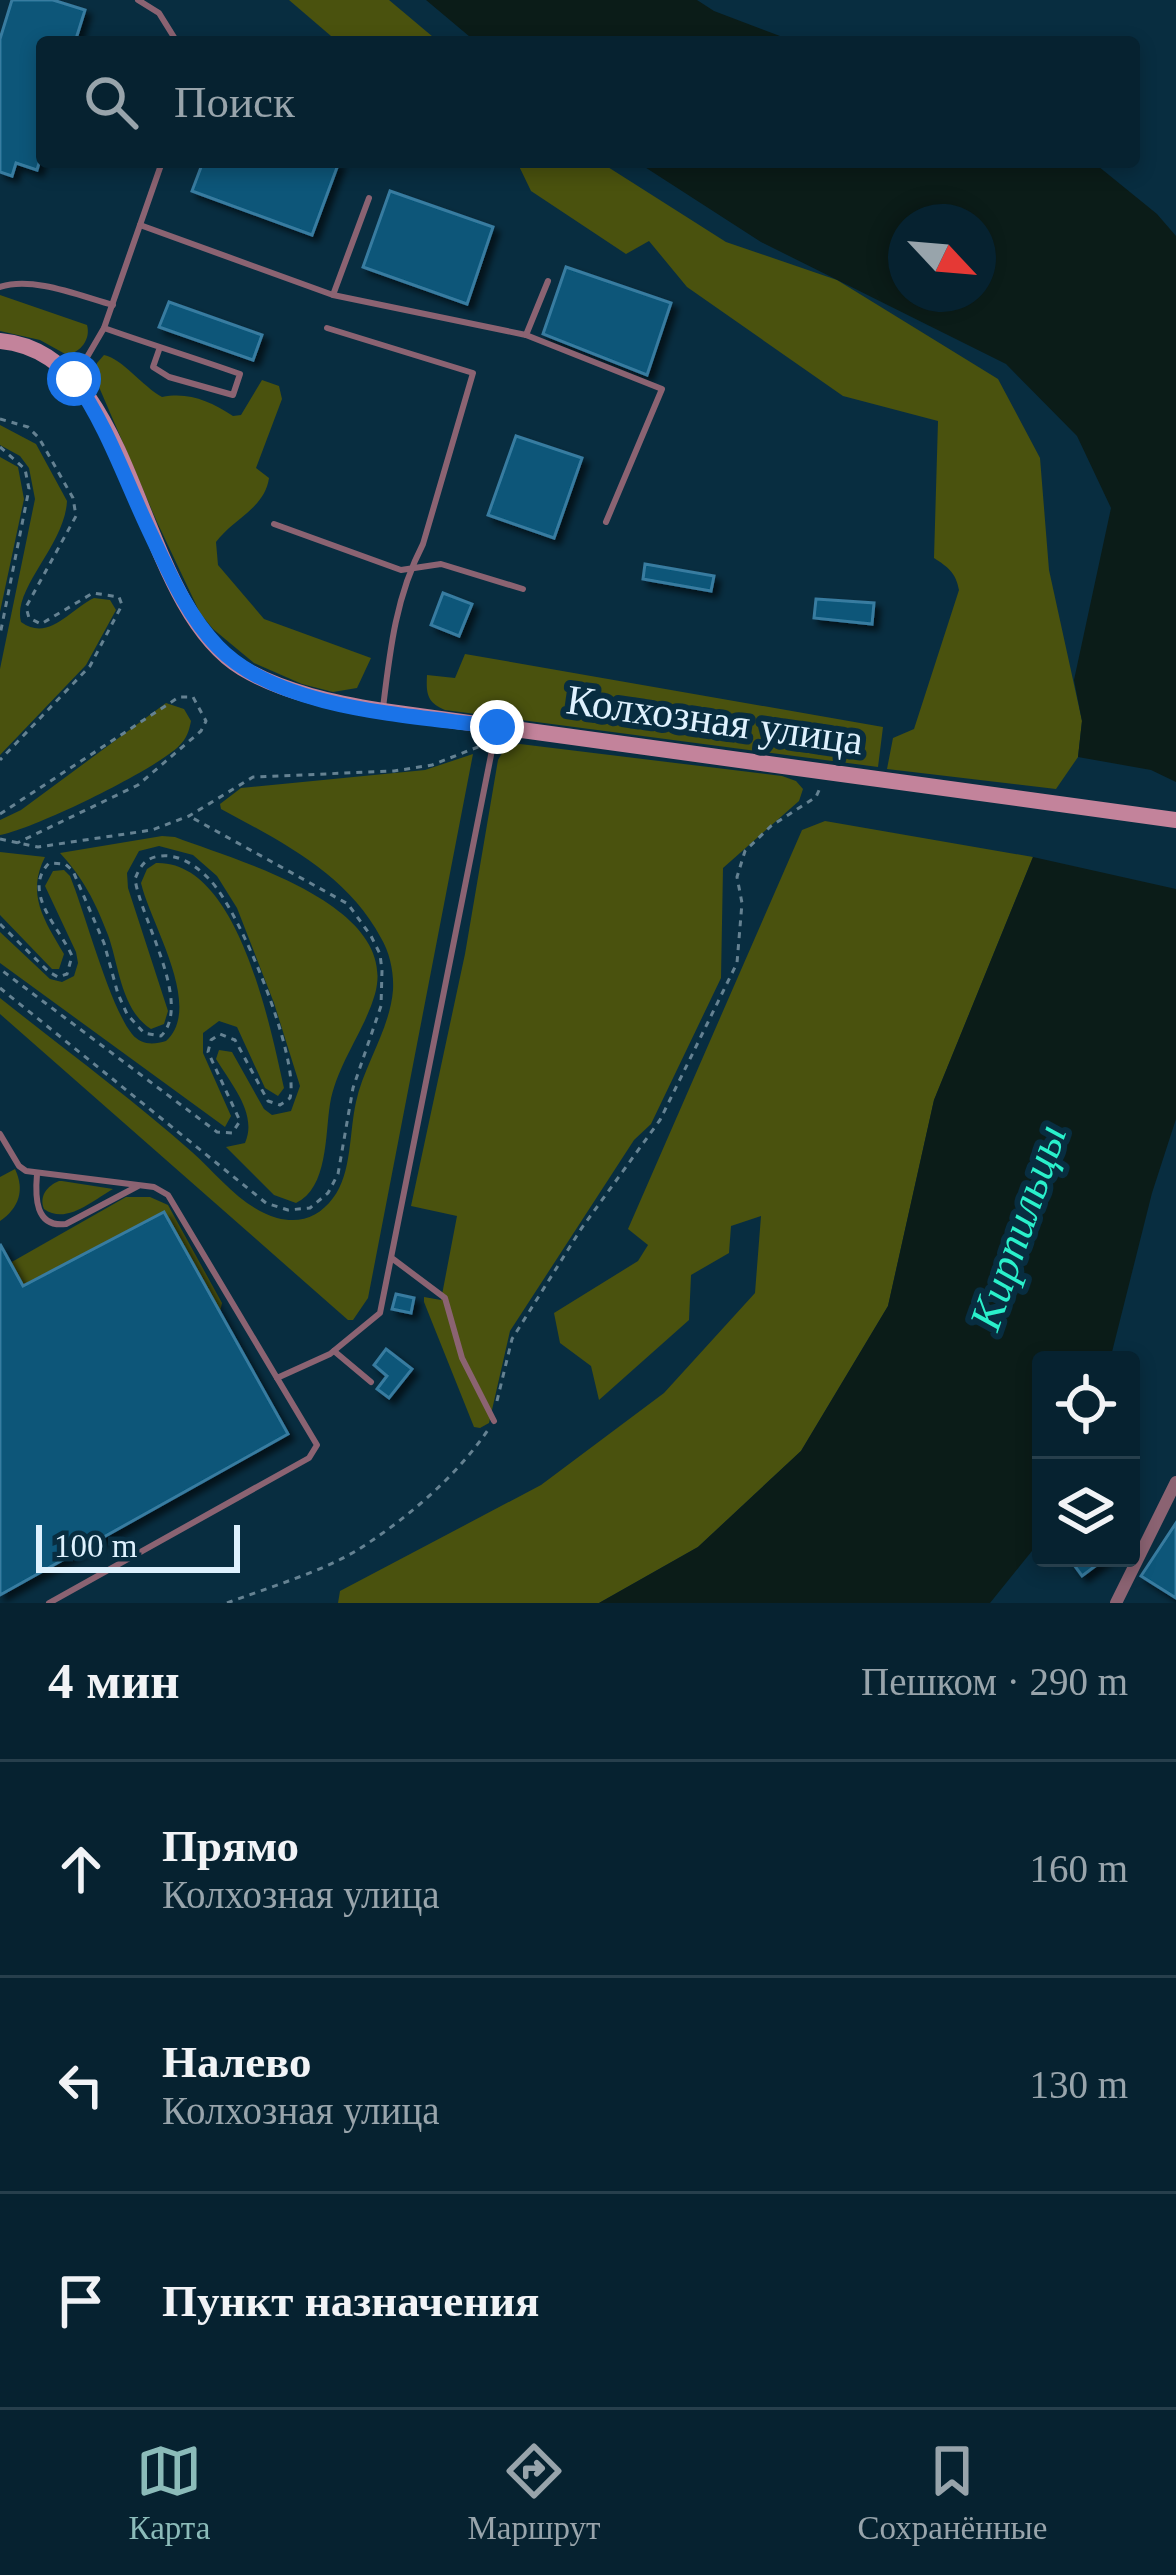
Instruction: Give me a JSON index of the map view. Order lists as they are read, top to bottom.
{
  "streets": {
    "main road": ["Колхозная улица"]
  },
  "water": ["Кирпильцы"],
  "scale_bar": "100 m",
  "north": "bottom right",
  "page": {
    "search": "Поиск",
    "scale": "100 m",
    "heading": ["4 мин", "Пешком · 290 m"],
    "list": [
      ["Прямо", "Колхозная улица", "160 m"],
      ["Налево", "Колхозная улица", "130 m"],
      "Пункт назначения"
    ],
    "nav": ["Карта", "Маршрут", "Сохранённые"]
  }
}
